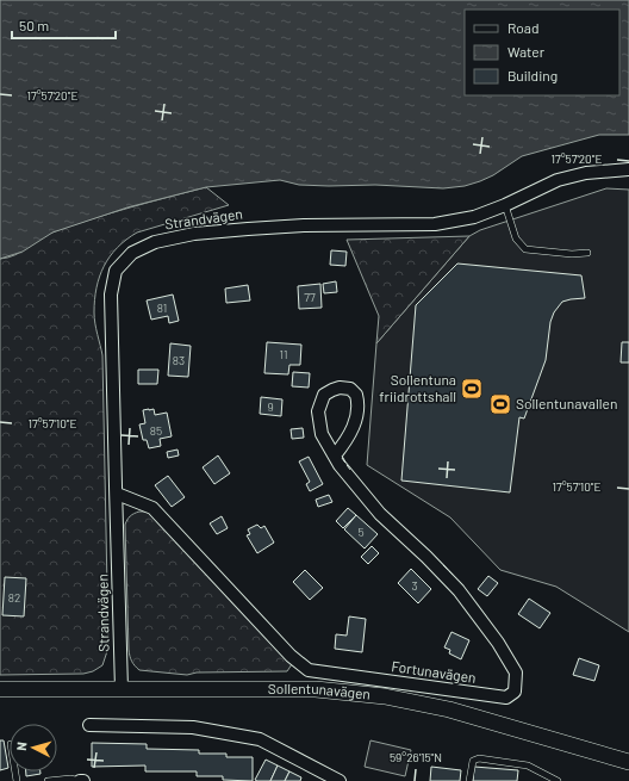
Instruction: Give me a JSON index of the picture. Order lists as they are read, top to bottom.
{
  "streets": {
    "street": ["Strandvägen", "Fortunavägen", "Sollentunavägen"]
  },
  "crossings": [
    ["Strandvägen", "Fortunavägen"],
    ["Strandvägen", "Sollentunavägen"]
  ],
  "places": {
    "sports": ["Sollentuna friidrottshall", "Sollentunavallen"]
  },
  "house_numbers": [
    "77",
    "81",
    "11",
    "83",
    "9",
    "85",
    "5",
    "3",
    "82"
  ],
  "legend": ["Road", "Water", "Building"],
  "scale_bar": "50 m",
  "north": "left",
  "coordinates": ["17°57'20\"E", "17°57'10\"E", "59°26'15\"N"]
}
